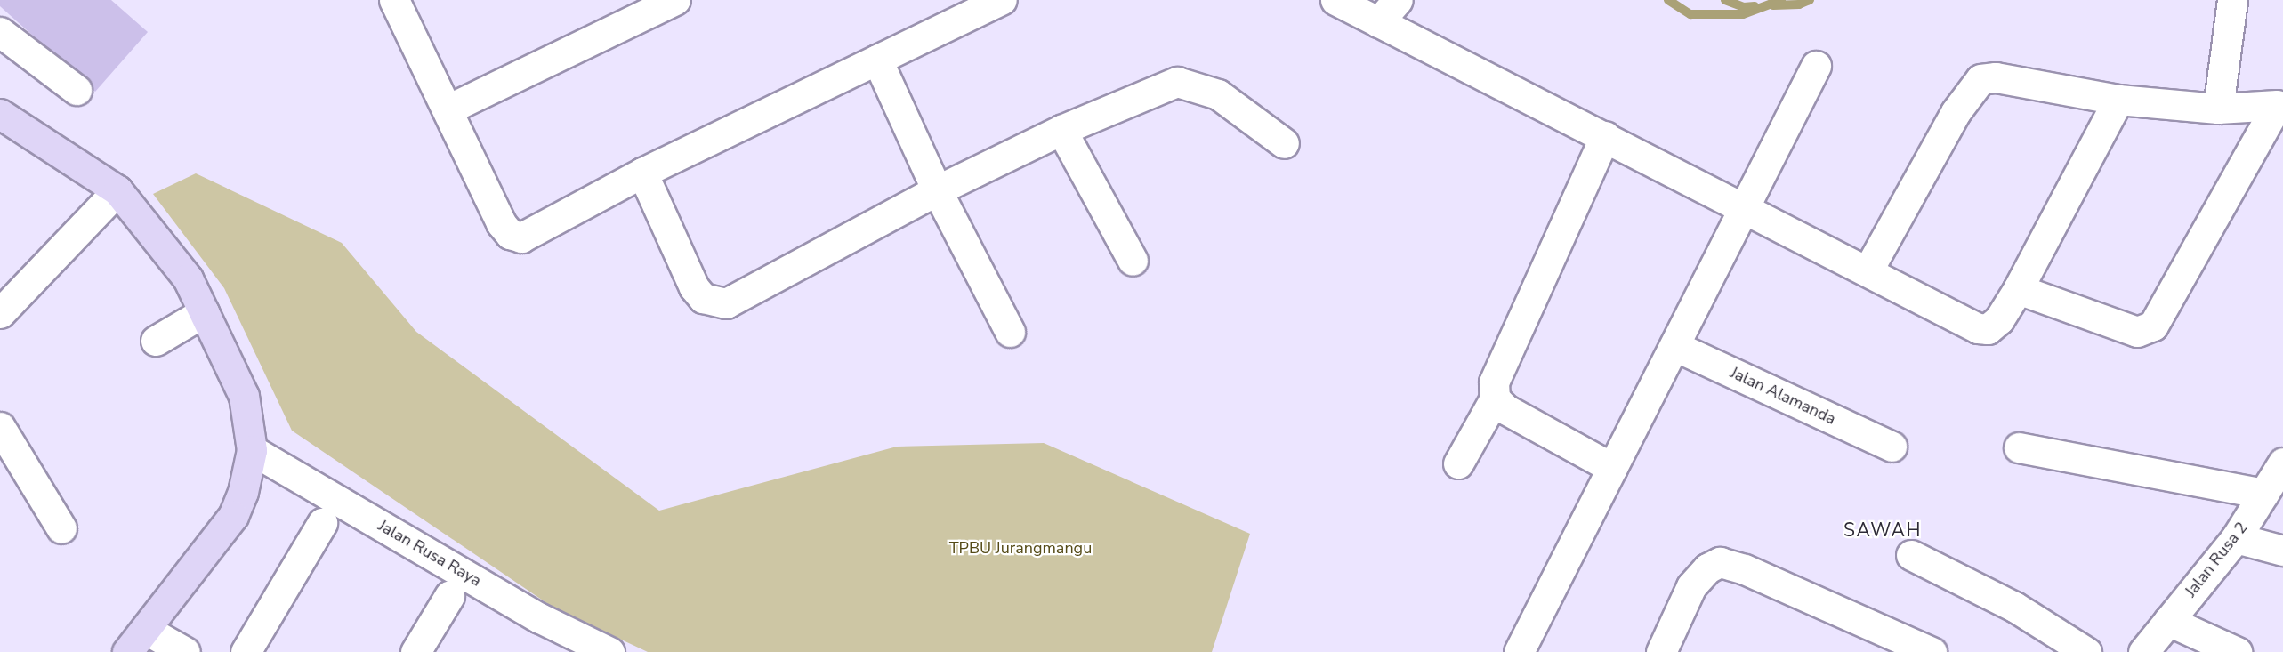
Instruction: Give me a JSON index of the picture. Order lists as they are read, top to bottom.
{
  "streets": {
    "street": ["Jalan Alamanda", "Jalan Rusa Raya", "Jalan Rusa 2"]
  },
  "districts": ["SAWAH"],
  "parks": ["TPBU Jurangmangu"]
}
